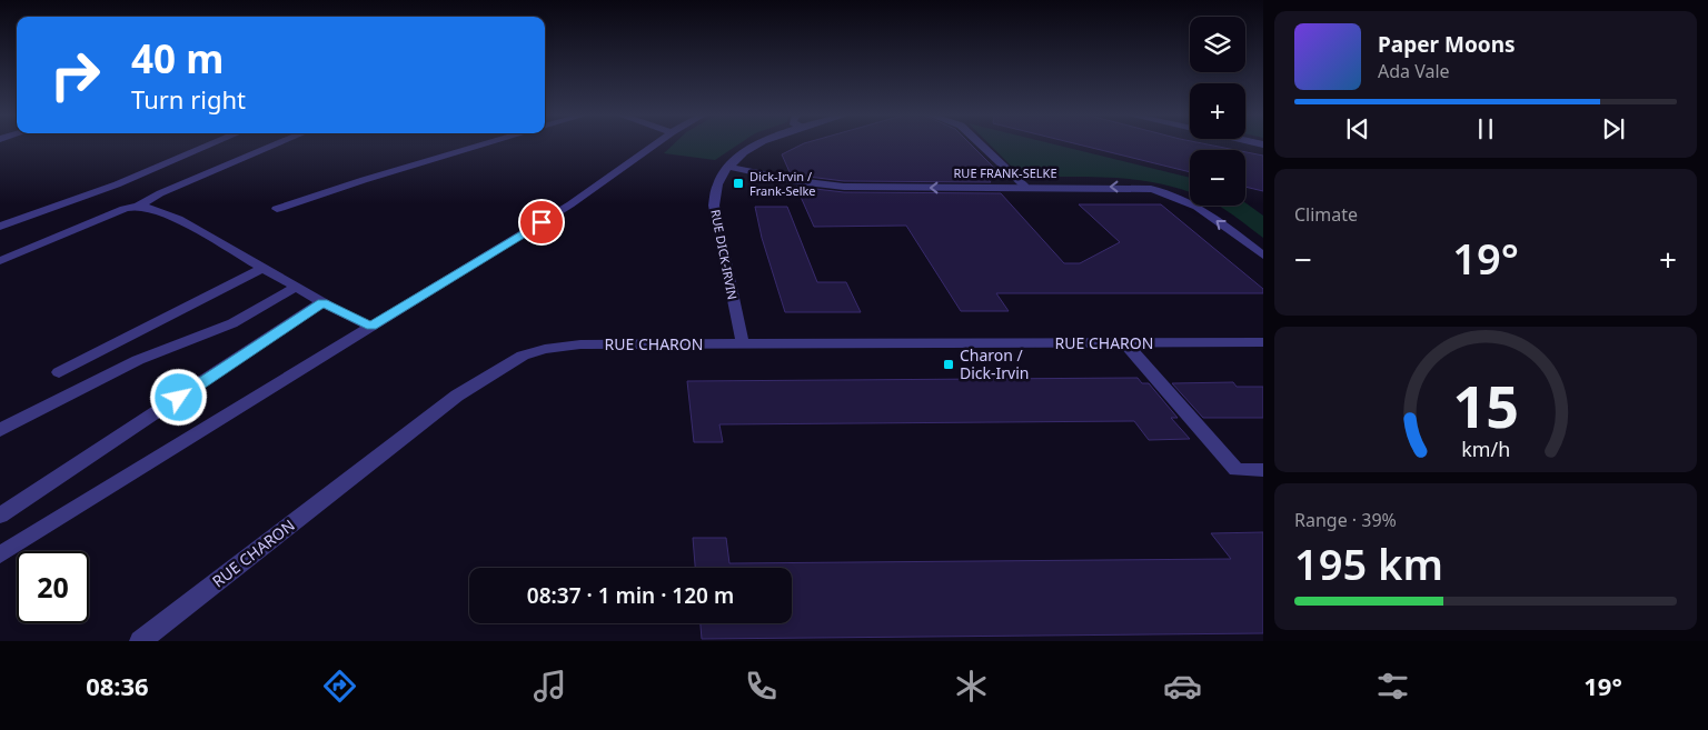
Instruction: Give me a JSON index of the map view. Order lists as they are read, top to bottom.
{
  "streets": {
    "street": ["RUE FRANK-SELKE", "RUE DICK-IRVIN", "RUE CHARON"]
  },
  "crossings": [
    ["RUE FRANK-SELKE", "RUE DICK-IRVIN"],
    ["RUE DICK-IRVIN", "RUE CHARON"]
  ],
  "one_way": ["RUE FRANK-SELKE"],
  "places": {
    "transit": ["Dick-Irvin / Frank-Selke", "Charon / Dick-Irvin"]
  },
  "page": {
    "map_buttons": ["+", "−"],
    "turn": ["40 m", "Turn right"],
    "song": ["Paper Moons", "Ada Vale"],
    "tile": [
      "Climate",
      ["Range · 39%", "195 km"]
    ],
    "heat": ["−", "19°", "+"],
    "limit": "20",
    "trip": "08:37 · 1 min · 120 m",
    "tabs": ["08:36", "19°"],
    "gauge": ["15", "km/h"]
  }
}
